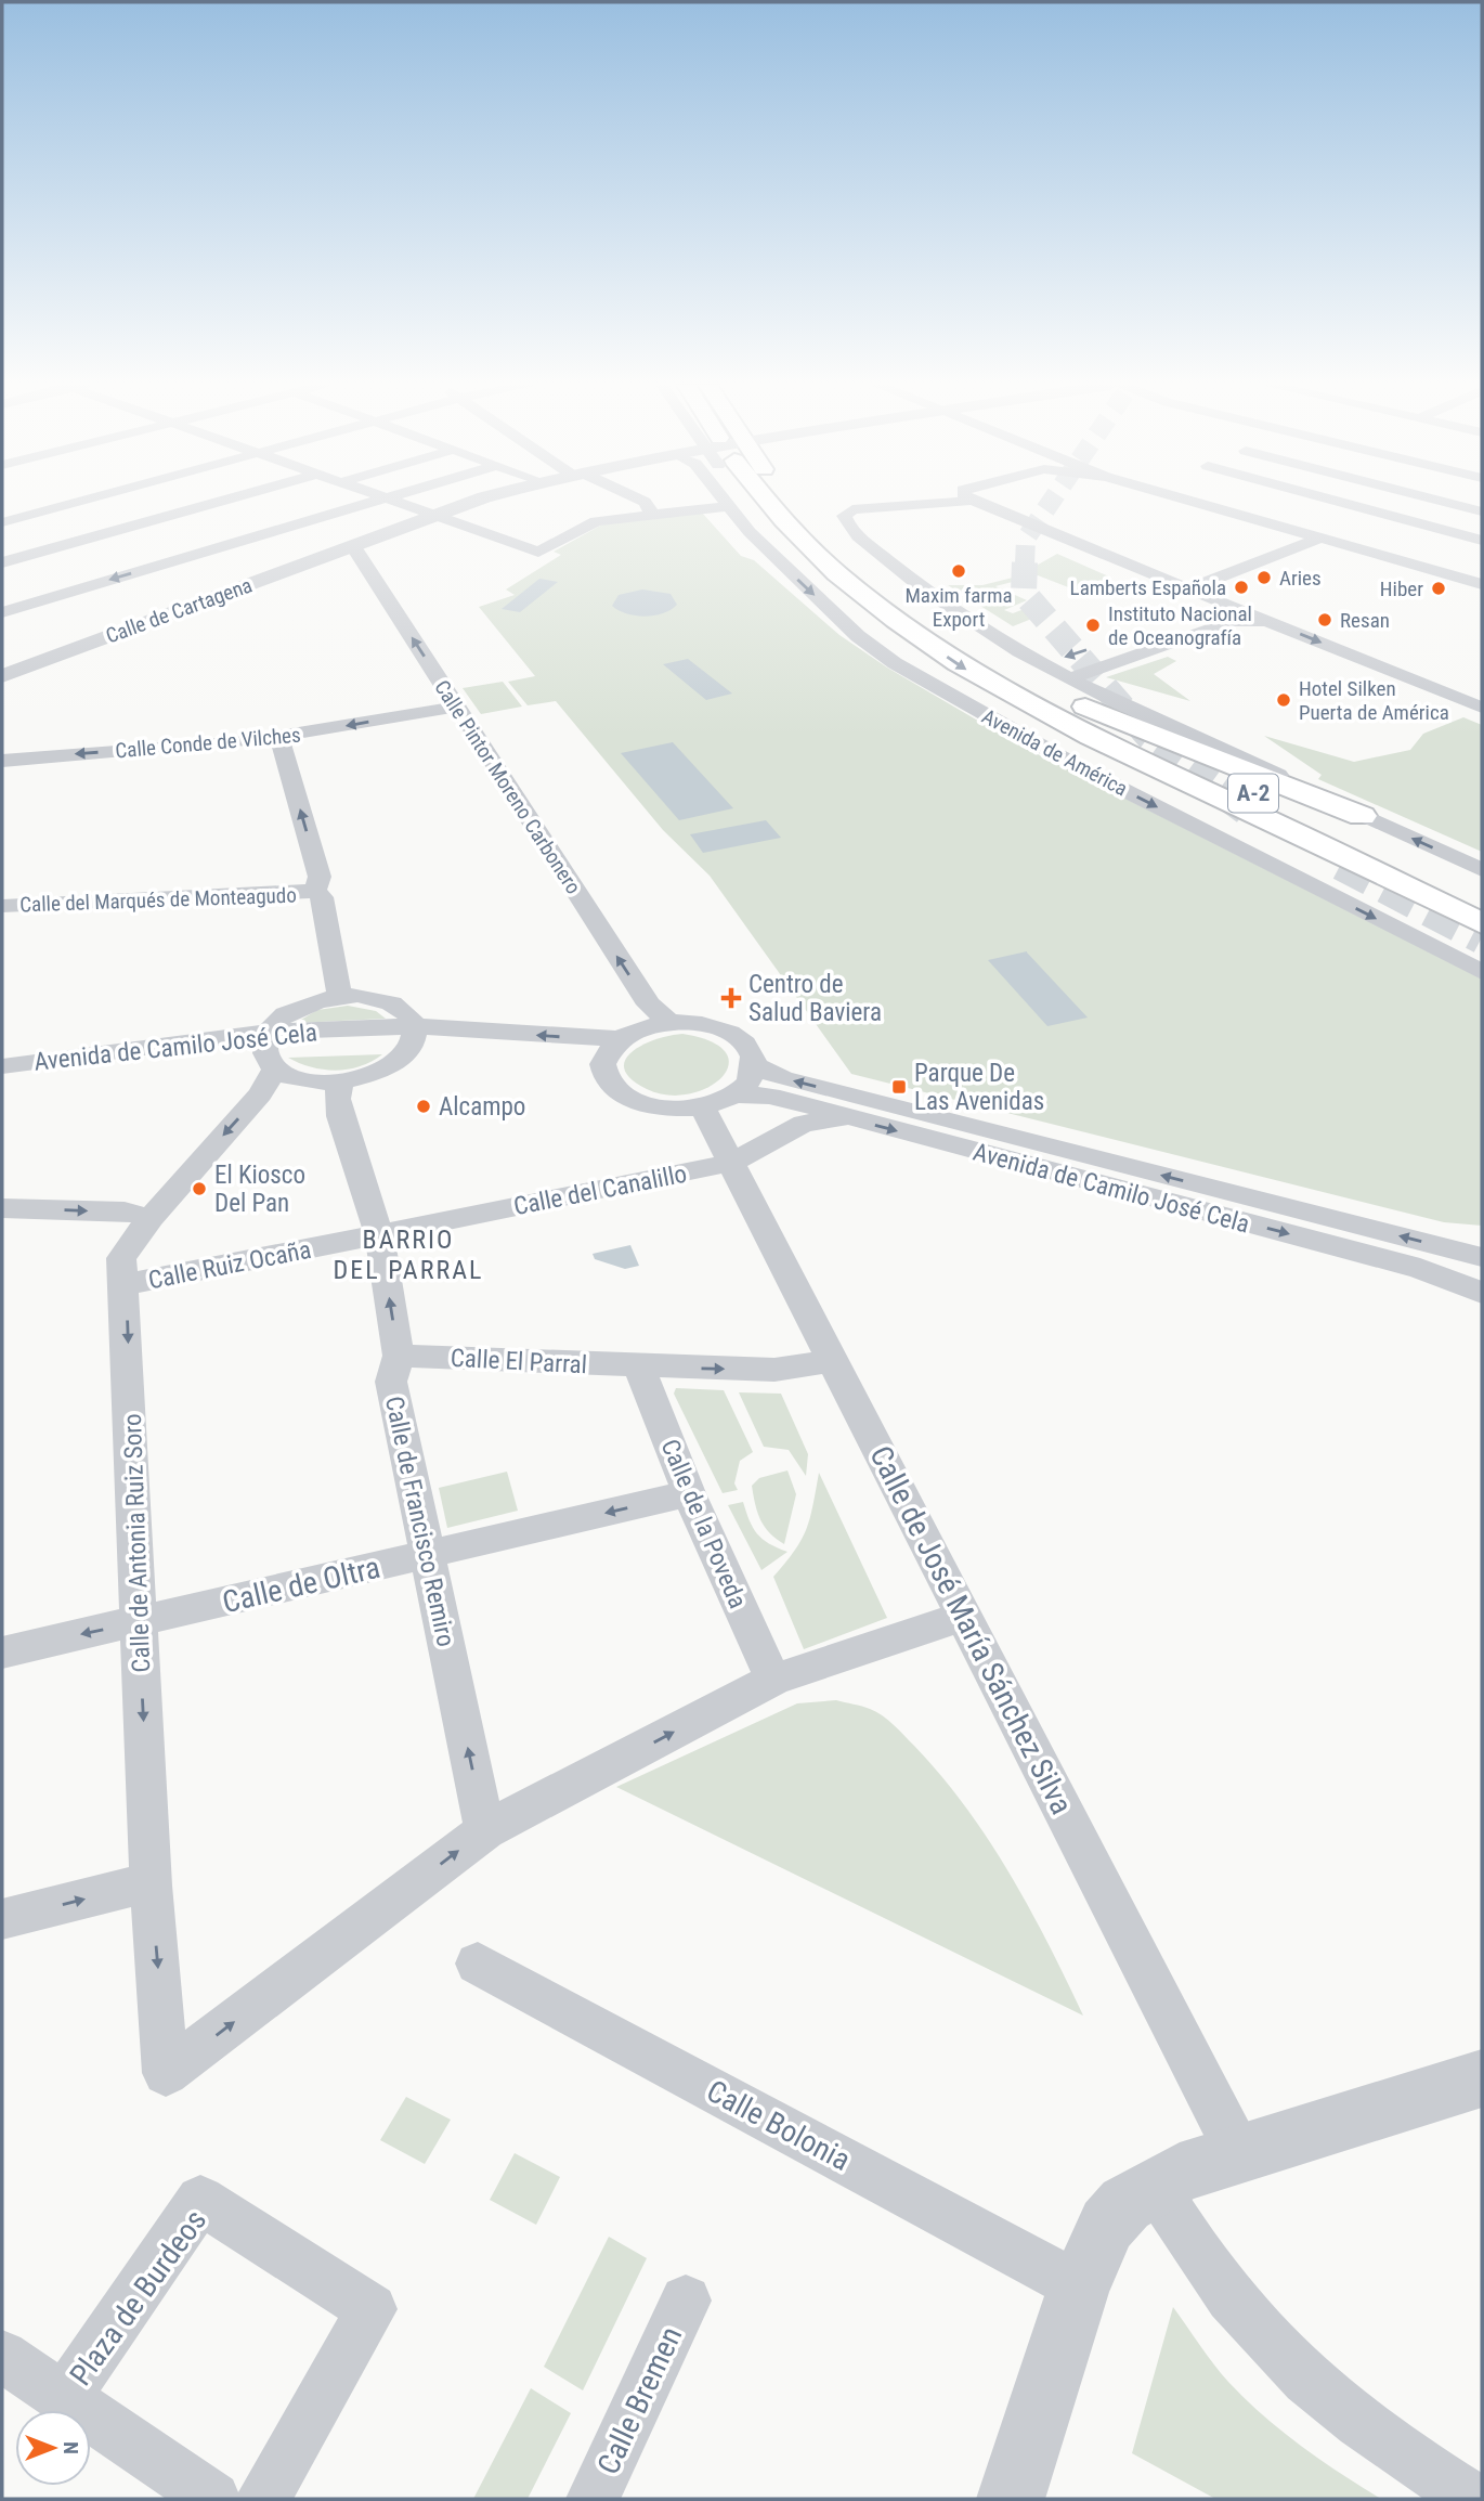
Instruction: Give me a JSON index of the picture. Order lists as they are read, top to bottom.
{
  "streets": {
    "main road": ["Avenida de América", "A-2"],
    "street": [
      "Calle de Cartagena",
      "Calle Conde de Vilches",
      "Calle Pintor Moreno Carbonero",
      "Calle del Marqués de Monteagudo",
      "Avenida de Camilo José Cela",
      "Calle del Canalillo",
      "Calle Ruiz Ocaña",
      "Calle El Parral",
      "Calle de Francisco Remiro",
      "Calle de la Poveda",
      "Calle de Antonia Ruiz Soro",
      "Calle de Oltra",
      "Calle de José María Sánchez Silva",
      "Calle Bolonia",
      "Plaza de Burdeos",
      "Calle Bremen"
    ]
  },
  "crossings": [
    ["Calle de Cartagena", "Calle Pintor Moreno Carbonero"],
    ["Calle Conde de Vilches", "Calle Pintor Moreno Carbonero"],
    ["Calle Pintor Moreno Carbonero", "Avenida de Camilo José Cela"],
    ["Calle Pintor Moreno Carbonero", "Calle de José María Sánchez Silva"],
    ["Avenida de Camilo José Cela", "Calle del Canalillo"],
    ["Avenida de Camilo José Cela", "Calle de Antonia Ruiz Soro"],
    ["Avenida de Camilo José Cela", "Calle de José María Sánchez Silva"],
    ["Calle del Canalillo", "Calle Ruiz Ocaña"],
    ["Calle del Canalillo", "Calle de Francisco Remiro"],
    ["Calle del Canalillo", "Calle de José María Sánchez Silva"],
    ["Calle Ruiz Ocaña", "Calle de Francisco Remiro"],
    ["Calle Ruiz Ocaña", "Calle de Antonia Ruiz Soro"],
    ["Calle El Parral", "Calle de Francisco Remiro"],
    ["Calle El Parral", "Calle de la Poveda"],
    ["Calle El Parral", "Calle de José María Sánchez Silva"],
    ["Calle de Francisco Remiro", "Calle de Antonia Ruiz Soro"],
    ["Calle de Francisco Remiro", "Calle de Oltra"],
    ["Calle de la Poveda", "Calle de Oltra"],
    ["Calle de Antonia Ruiz Soro", "Calle de Oltra"]
  ],
  "one_way": ["Calle El Parral", "Calle de Francisco Remiro"],
  "districts": ["BARRIO DEL PARRAL"],
  "places": {
    "other": [
      "Maxim farma Export",
      "Aries",
      "Lamberts Española",
      "Hiber",
      "Resan",
      "Instituto Nacional de Oceanografía",
      "Hotel Silken Puerta de América",
      "Alcampo",
      "El Kiosco Del Pan"
    ],
    "health": ["Centro de Salud Baviera"],
    "transit": ["Parque De Las Avenidas"]
  },
  "north": "right"
}
